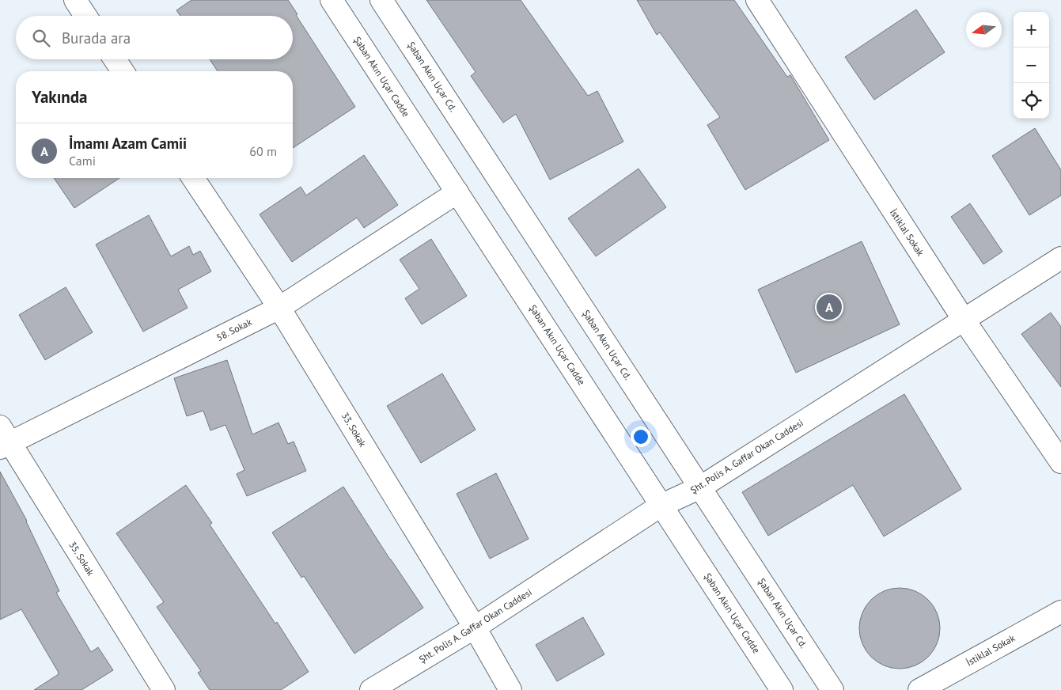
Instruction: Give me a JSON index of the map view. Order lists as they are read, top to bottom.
{
  "streets": {
    "street": [
      "Şaban Akın Uçar Cadde",
      "Şaban Akın Uçar Cd.",
      "İstiklal Sokak",
      "58. Sokak",
      "33. Sokak",
      "Şht. Polis A. Gaffar Okan Caddesi",
      "35. Sokak"
    ]
  },
  "crossings": [
    ["Şaban Akın Uçar Cadde", "58. Sokak"],
    ["Şaban Akın Uçar Cadde", "Şht. Polis A. Gaffar Okan Caddesi"],
    ["Şaban Akın Uçar Cd.", "Şht. Polis A. Gaffar Okan Caddesi"],
    ["İstiklal Sokak", "Şht. Polis A. Gaffar Okan Caddesi"],
    ["58. Sokak", "33. Sokak"],
    ["58. Sokak", "35. Sokak"],
    ["33. Sokak", "Şht. Polis A. Gaffar Okan Caddesi"]
  ],
  "north": "left",
  "page": {
    "map_buttons": ["+", "−"],
    "search": "Burada ara",
    "heading": "Yakında",
    "list": [
      {
        "mark": "A",
        "name": "İmamı Azam Camii",
        "note": "Cami",
        "value": "60 m"
      }
    ],
    "pins": "A"
  }
}
